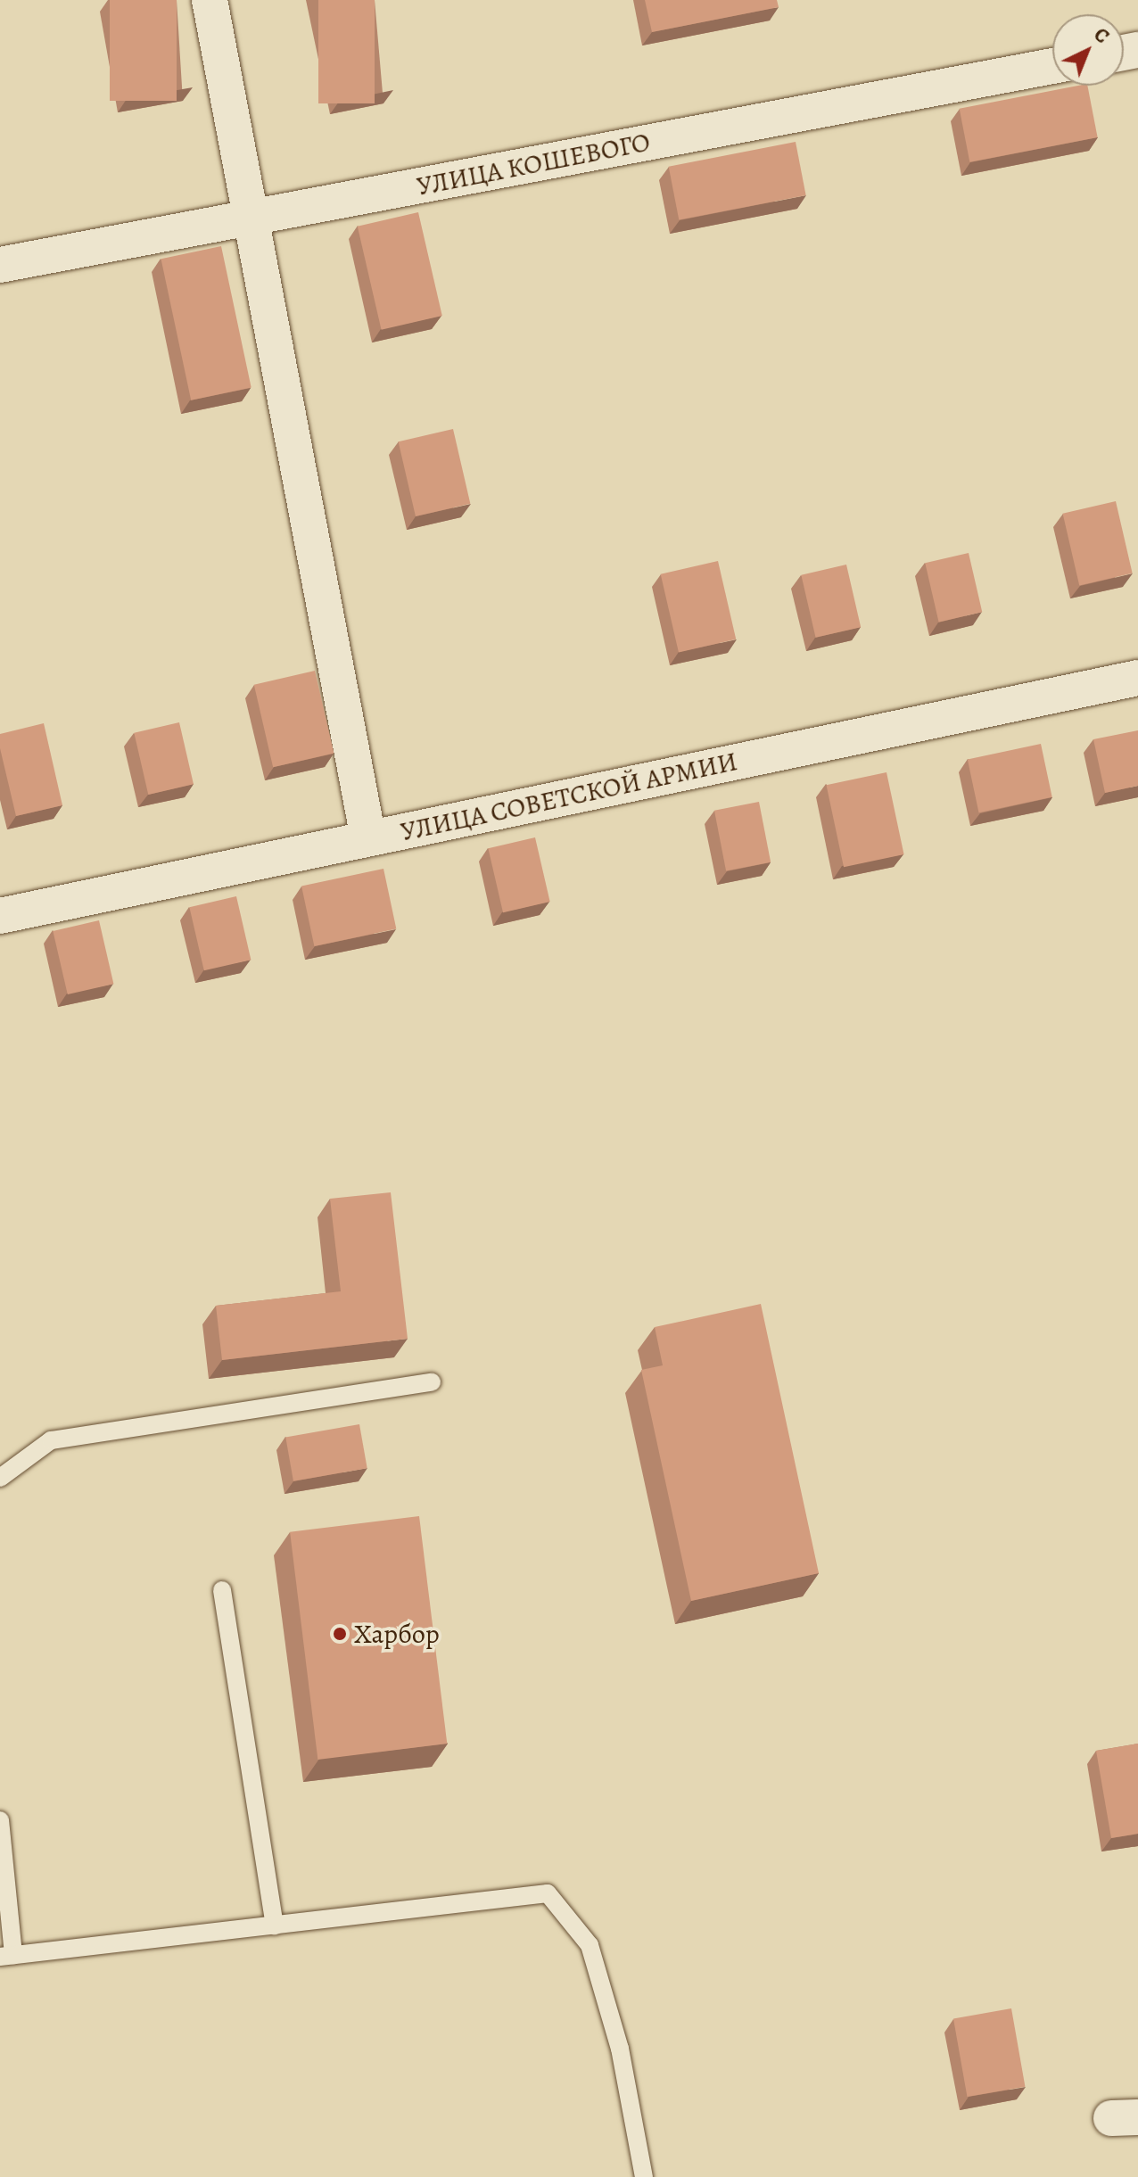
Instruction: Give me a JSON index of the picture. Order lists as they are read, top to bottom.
{
  "streets": {
    "street": ["УЛИЦА КОШЕВОГО", "УЛИЦА СОВЕТСКОЙ АРМИИ"]
  },
  "places": ["Харбор"],
  "north": "top right"
}
